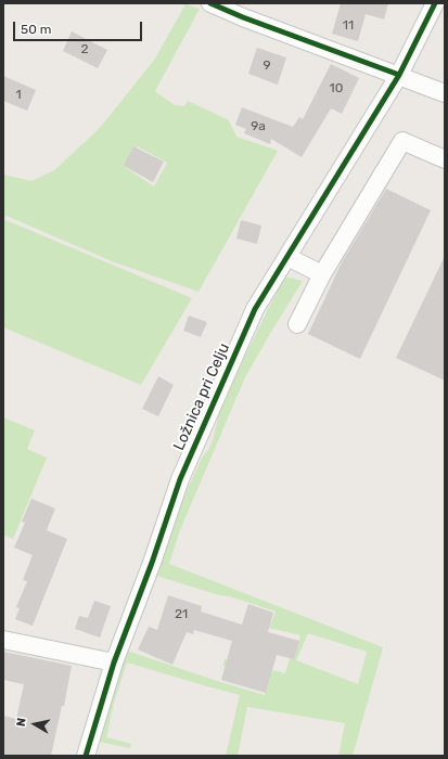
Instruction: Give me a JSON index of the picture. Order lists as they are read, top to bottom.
{
  "streets": {
    "street": ["Ložnica pri Celju"]
  },
  "house_numbers": [
    "11",
    "2",
    "9",
    "10",
    "1",
    "9a",
    "21"
  ],
  "scale_bar": "50 m",
  "north": "left"
}
